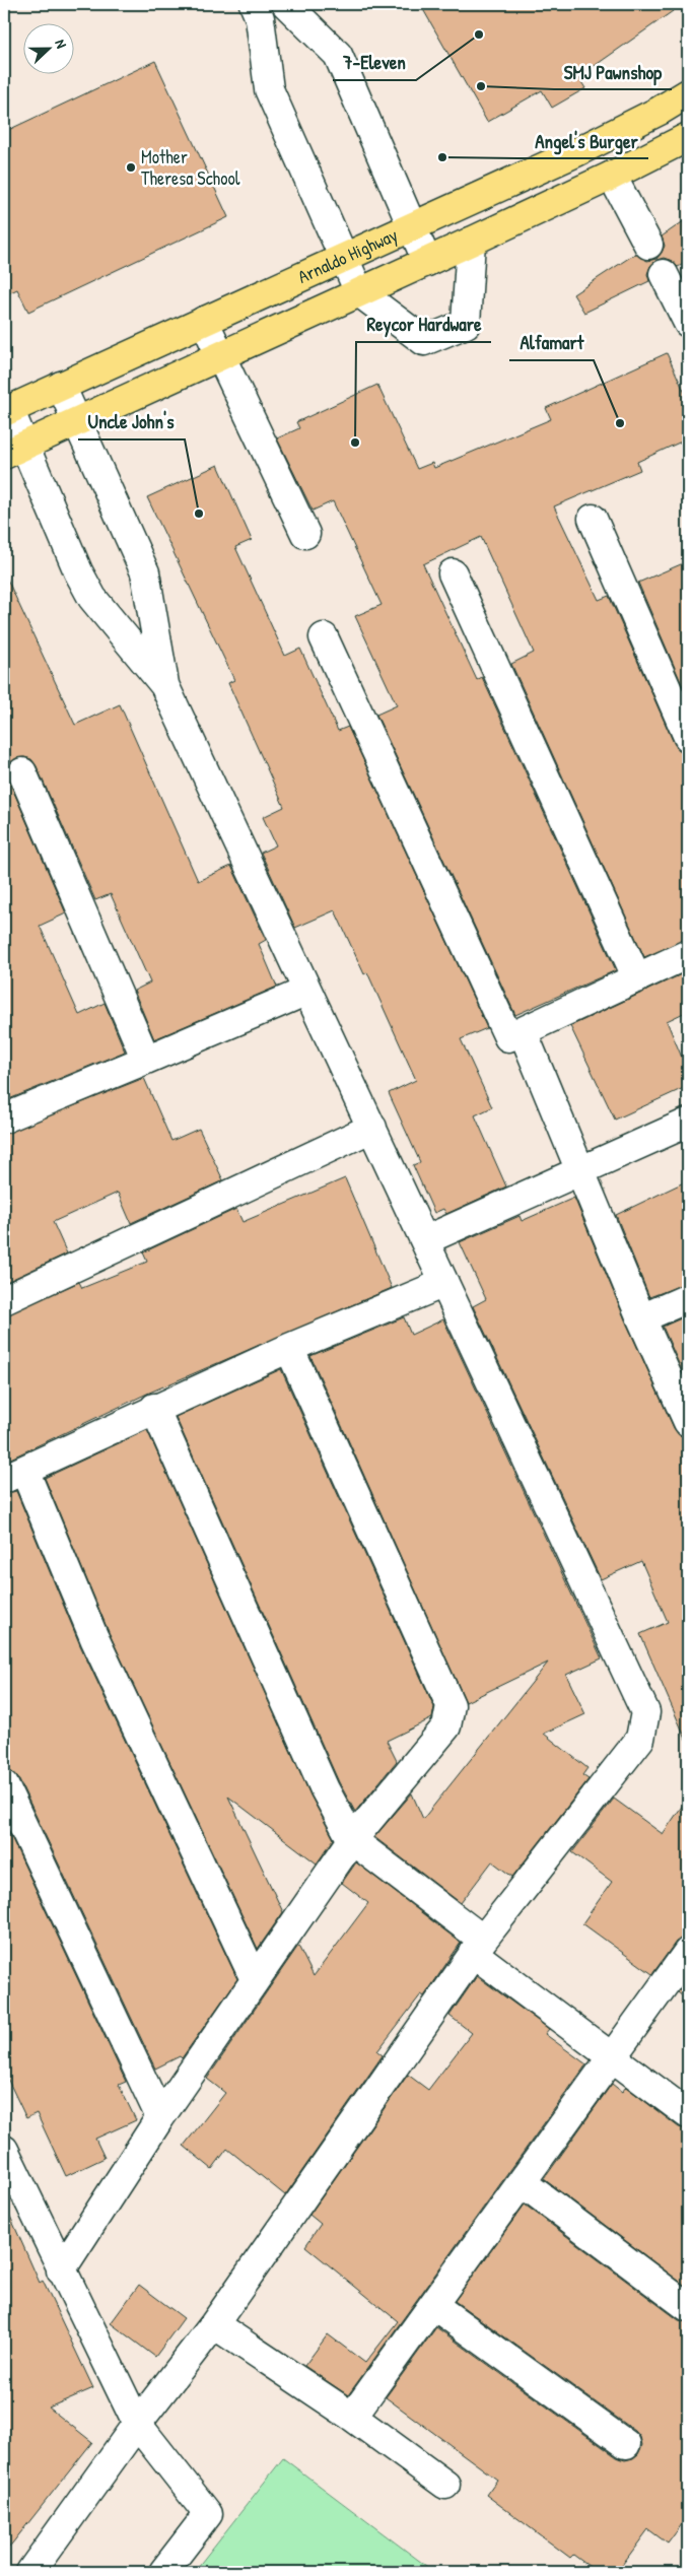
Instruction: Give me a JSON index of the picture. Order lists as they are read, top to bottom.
{
  "streets": {
    "main road": ["Arnaldo Highway"]
  },
  "places": [
    "7-Eleven",
    "SMJ Pawnshop",
    "Angel's Burger",
    "Mother Theresa School",
    "Alfamart",
    "Reycor Hardware",
    "Uncle John's"
  ],
  "north": "right"
}
